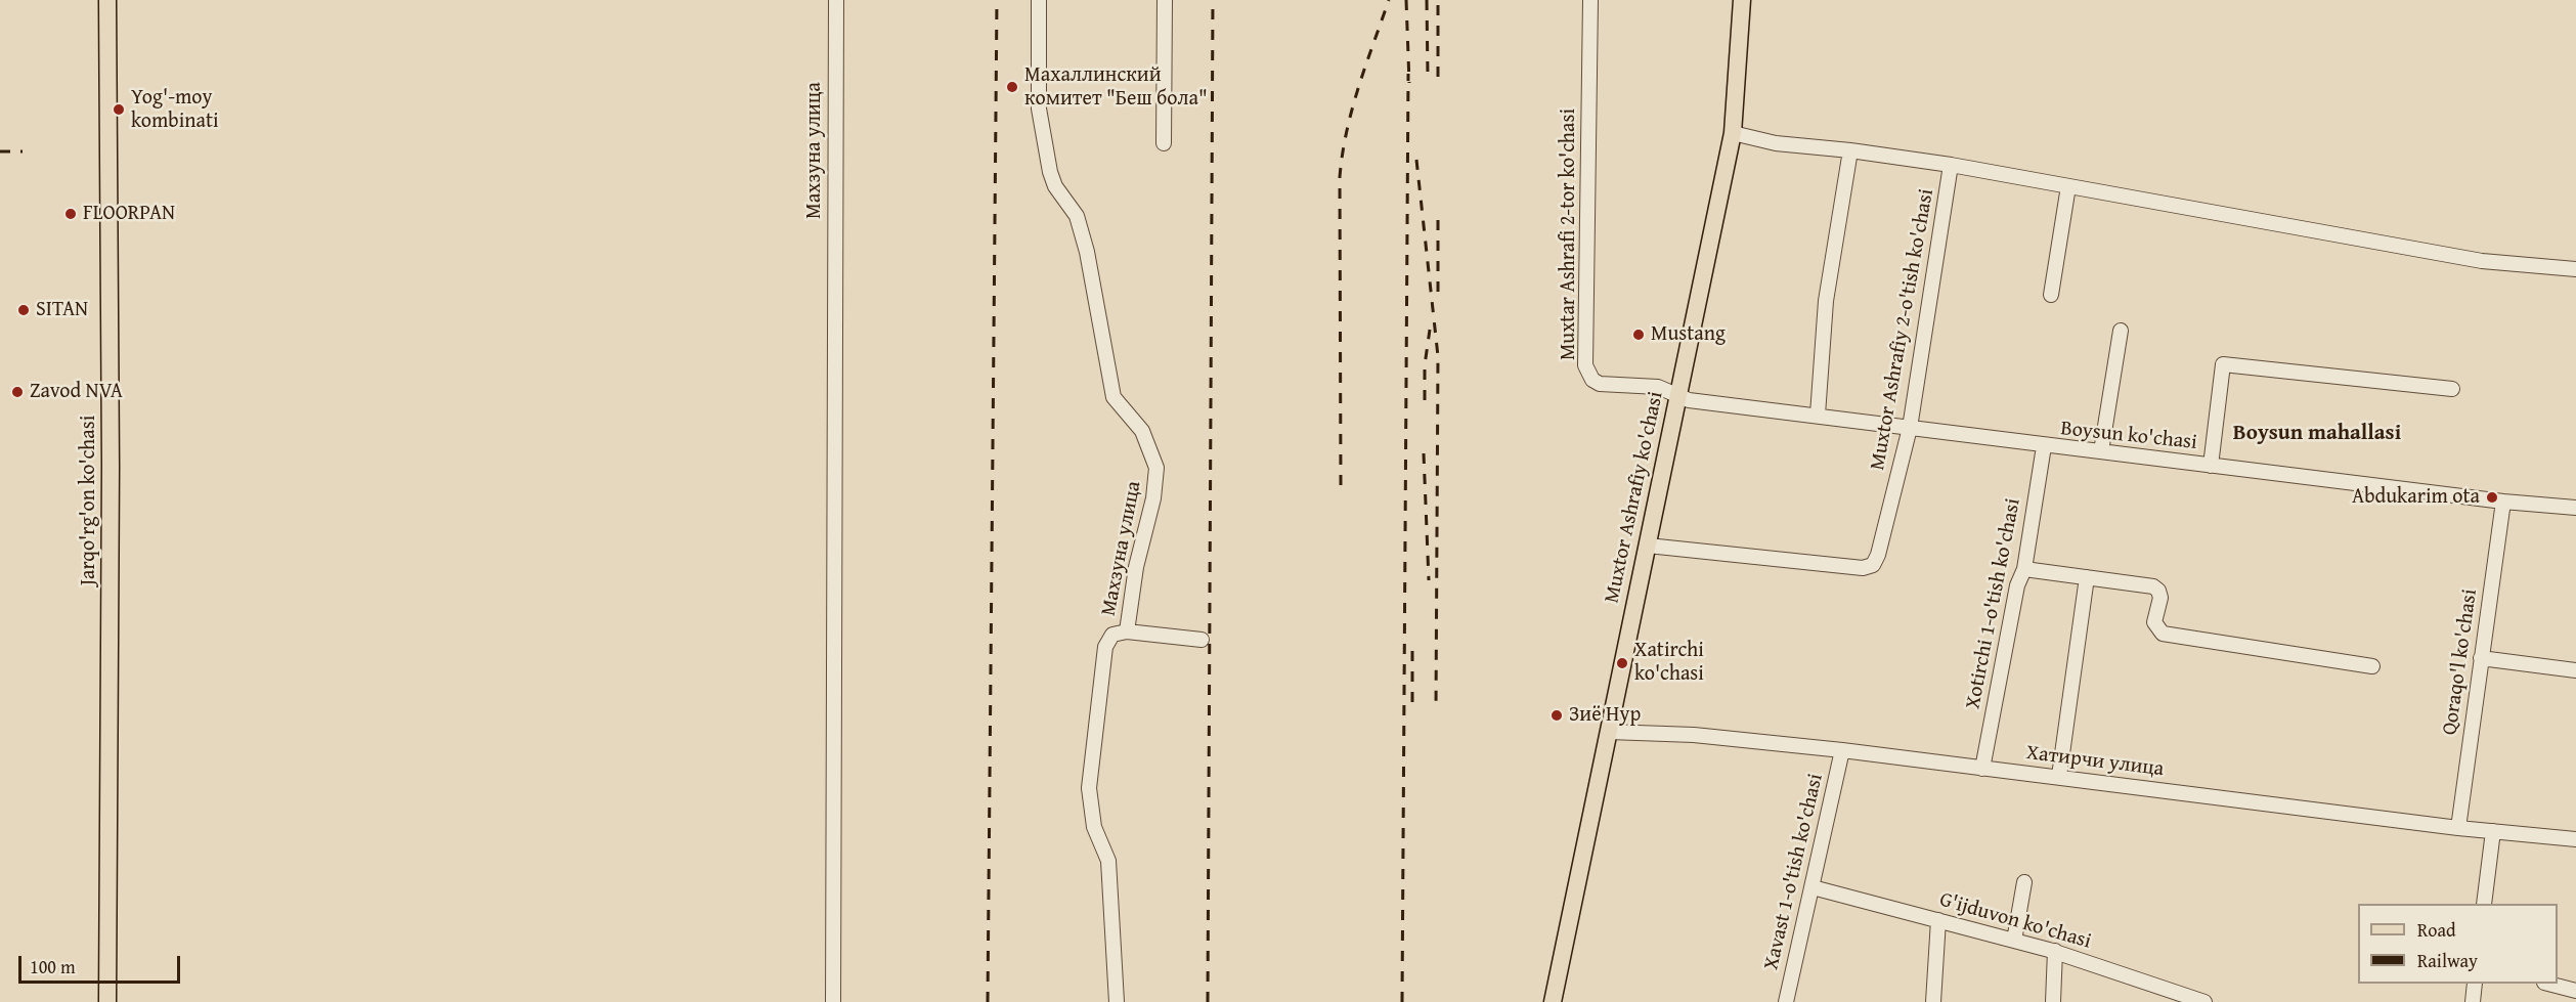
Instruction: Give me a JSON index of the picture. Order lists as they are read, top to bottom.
{
  "streets": {
    "main road": ["Muxtor Ashrafiy ko'chasi", "Jarqo'rg'on ko'chasi"],
    "street": [
      "Махзуна улица",
      "Muxtar Ashrafi 2-tor ko'chasi",
      "Muxtor Ashrafiy 2-o'tish ko'chasi",
      "Boysun ko'chasi",
      "Xotirchi 1-o'tish ko'chasi",
      "Qoraqo'l ko'chasi",
      "Хатирчи улица",
      "Xavast 1-o'tish ko'chasi",
      "G'ijduvon ko'chasi"
    ]
  },
  "crossings": [
    ["Muxtar Ashrafi 2-tor ko'chasi", "Boysun ko'chasi"],
    ["Muxtar Ashrafi 2-tor ko'chasi", "Muxtor Ashrafiy ko'chasi"],
    ["Muxtor Ashrafiy 2-o'tish ko'chasi", "Boysun ko'chasi"],
    ["Muxtor Ashrafiy 2-o'tish ko'chasi", "Muxtor Ashrafiy ko'chasi"],
    ["Boysun ko'chasi", "Muxtor Ashrafiy ko'chasi"],
    ["Boysun ko'chasi", "Xotirchi 1-o'tish ko'chasi"],
    ["Boysun ko'chasi", "Qoraqo'l ko'chasi"],
    ["Muxtor Ashrafiy ko'chasi", "Хатирчи улица"],
    ["Xotirchi 1-o'tish ko'chasi", "Хатирчи улица"],
    ["Qoraqo'l ko'chasi", "Хатирчи улица"],
    ["Хатирчи улица", "Xavast 1-o'tish ko'chasi"],
    ["Xavast 1-o'tish ko'chasi", "G'ijduvon ko'chasi"]
  ],
  "districts": ["Boysun mahallasi"],
  "places": [
    "Махаллинский комитет \"Беш бола\"",
    "Yog'-moy kombinati",
    "FLOORPAN",
    "SITAN",
    "Mustang",
    "Zavod NVA",
    "Abdukarim ota",
    "Xatirchi ko'chasi",
    "Зиё Нур"
  ],
  "legend": ["Road", "Railway"],
  "scale_bar": "100 m"
}
